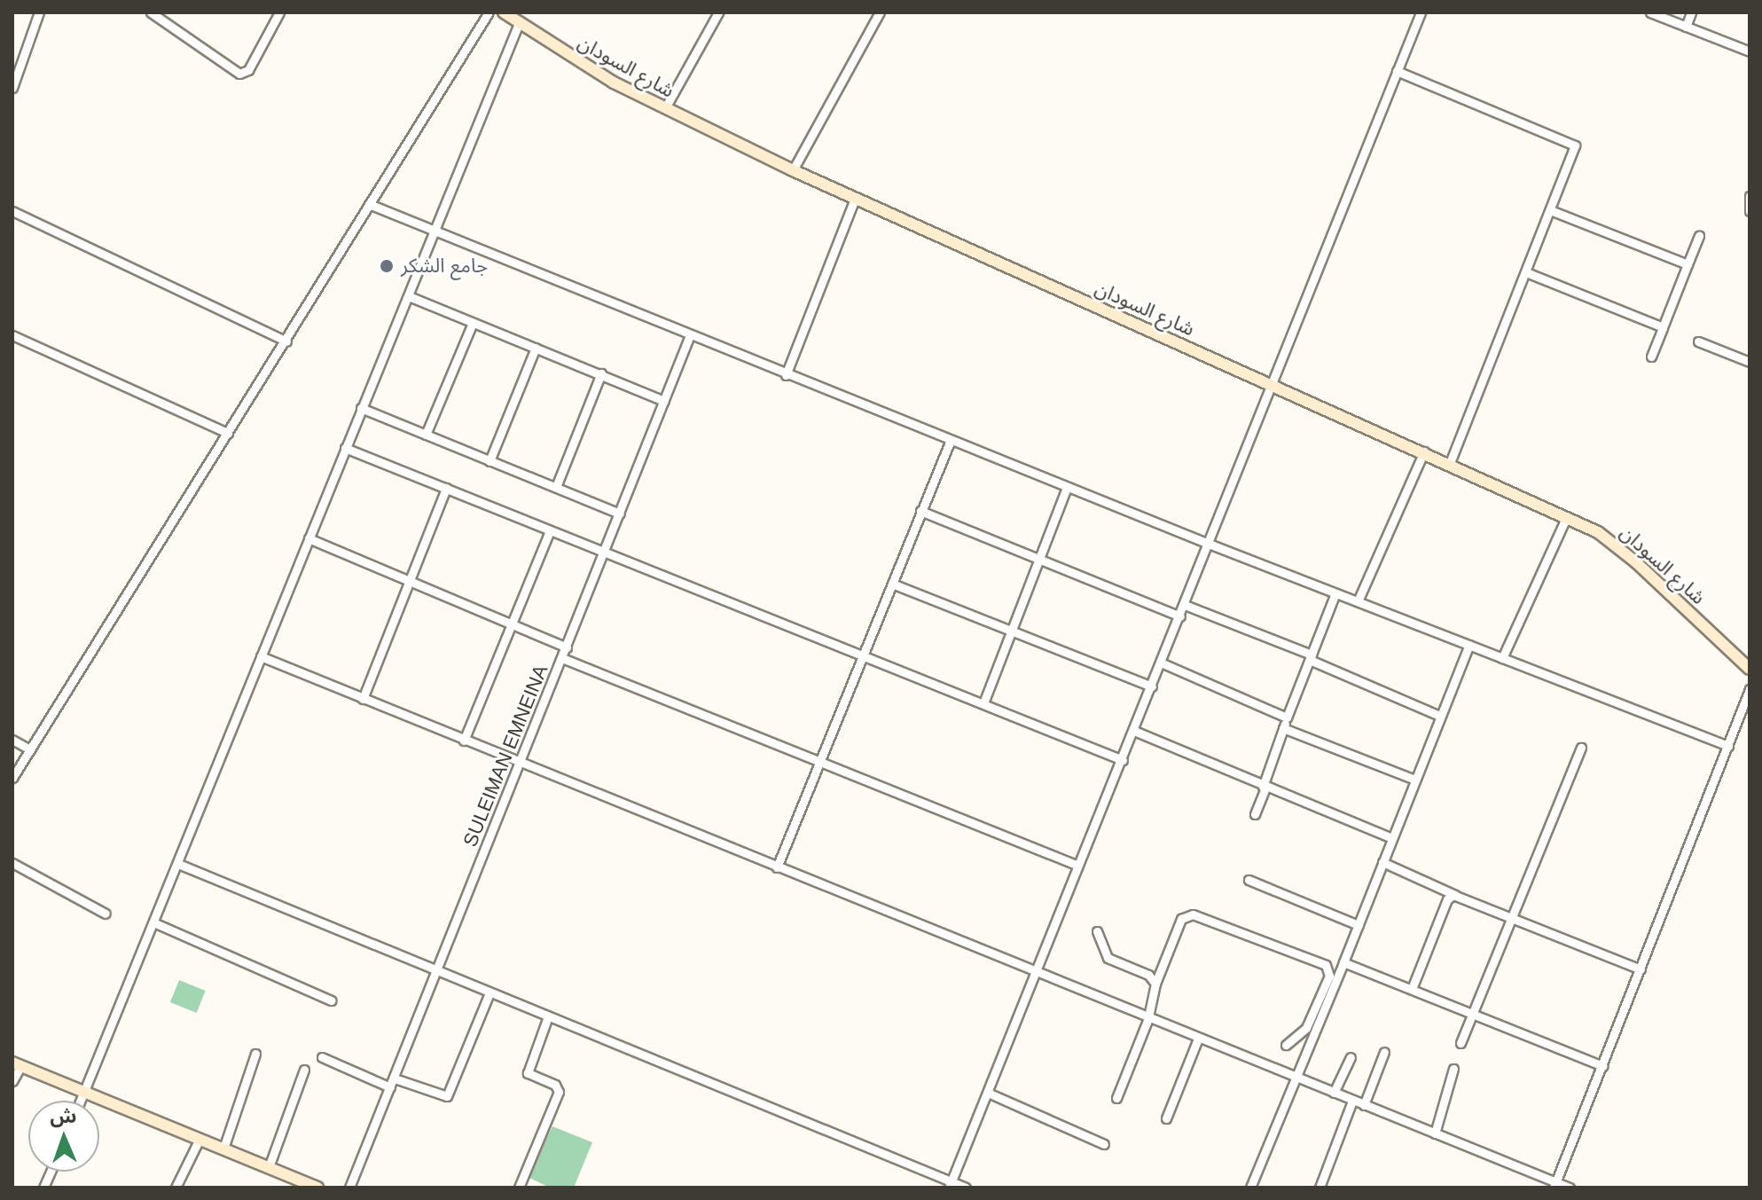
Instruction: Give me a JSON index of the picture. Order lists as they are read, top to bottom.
{
  "streets": {
    "main road": ["شارع السودان"],
    "street": ["SULEIMAN EMNEINA"]
  },
  "places": ["جامع الشكر"],
  "north": "top"
}
